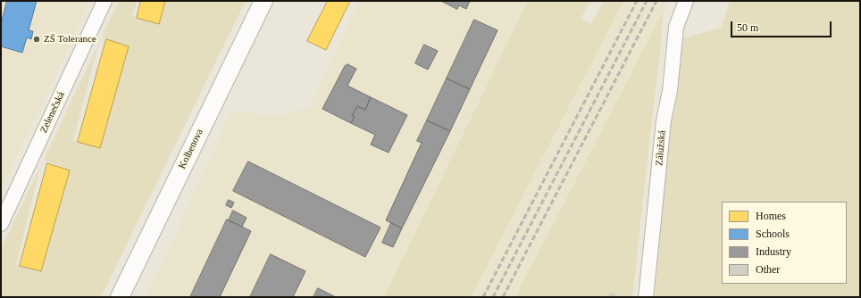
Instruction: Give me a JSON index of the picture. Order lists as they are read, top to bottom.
{
  "streets": {
    "main road": ["Kolbenova"],
    "street": ["Zelenečská", "Zálužská"]
  },
  "places": ["ZŠ Tolerance"],
  "legend": [
    "Homes",
    "Schools",
    "Industry",
    "Other"
  ],
  "scale_bar": "50 m"
}
